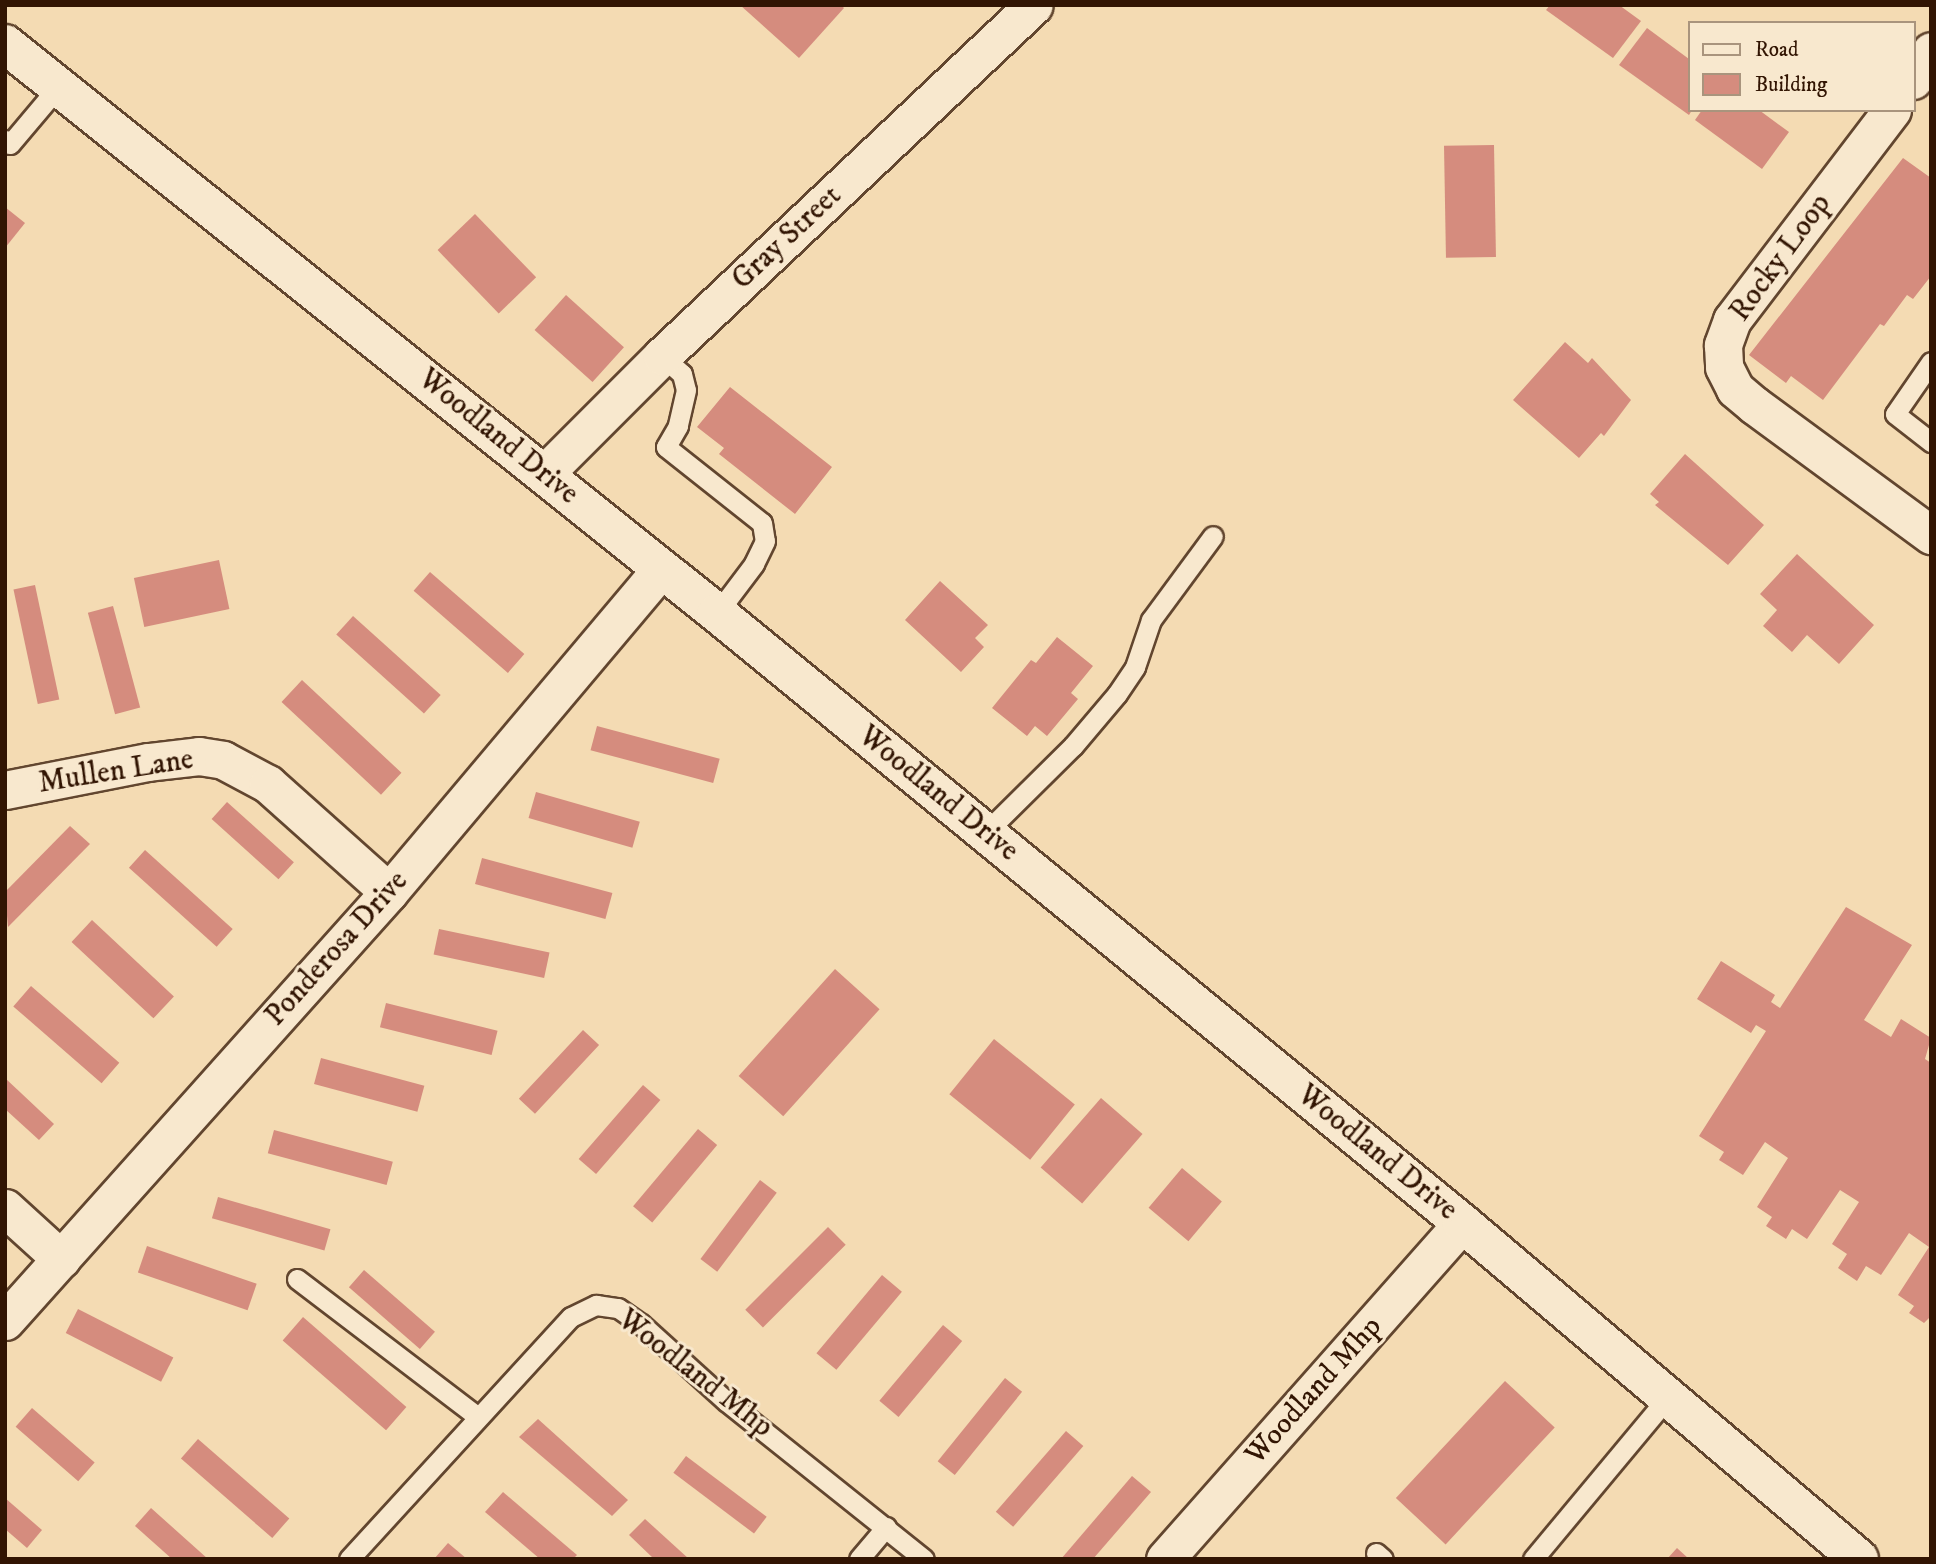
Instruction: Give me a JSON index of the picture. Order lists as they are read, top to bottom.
{
  "streets": {
    "street": [
      "Gray Street",
      "Rocky Loop",
      "Woodland Drive",
      "Mullen Lane",
      "Ponderosa Drive",
      "Woodland Mhp"
    ]
  },
  "crossings": [
    ["Gray Street", "Woodland Drive"],
    ["Woodland Drive", "Ponderosa Drive"],
    ["Woodland Drive", "Woodland Mhp"],
    ["Mullen Lane", "Ponderosa Drive"]
  ],
  "legend": ["Road", "Building"]
}
